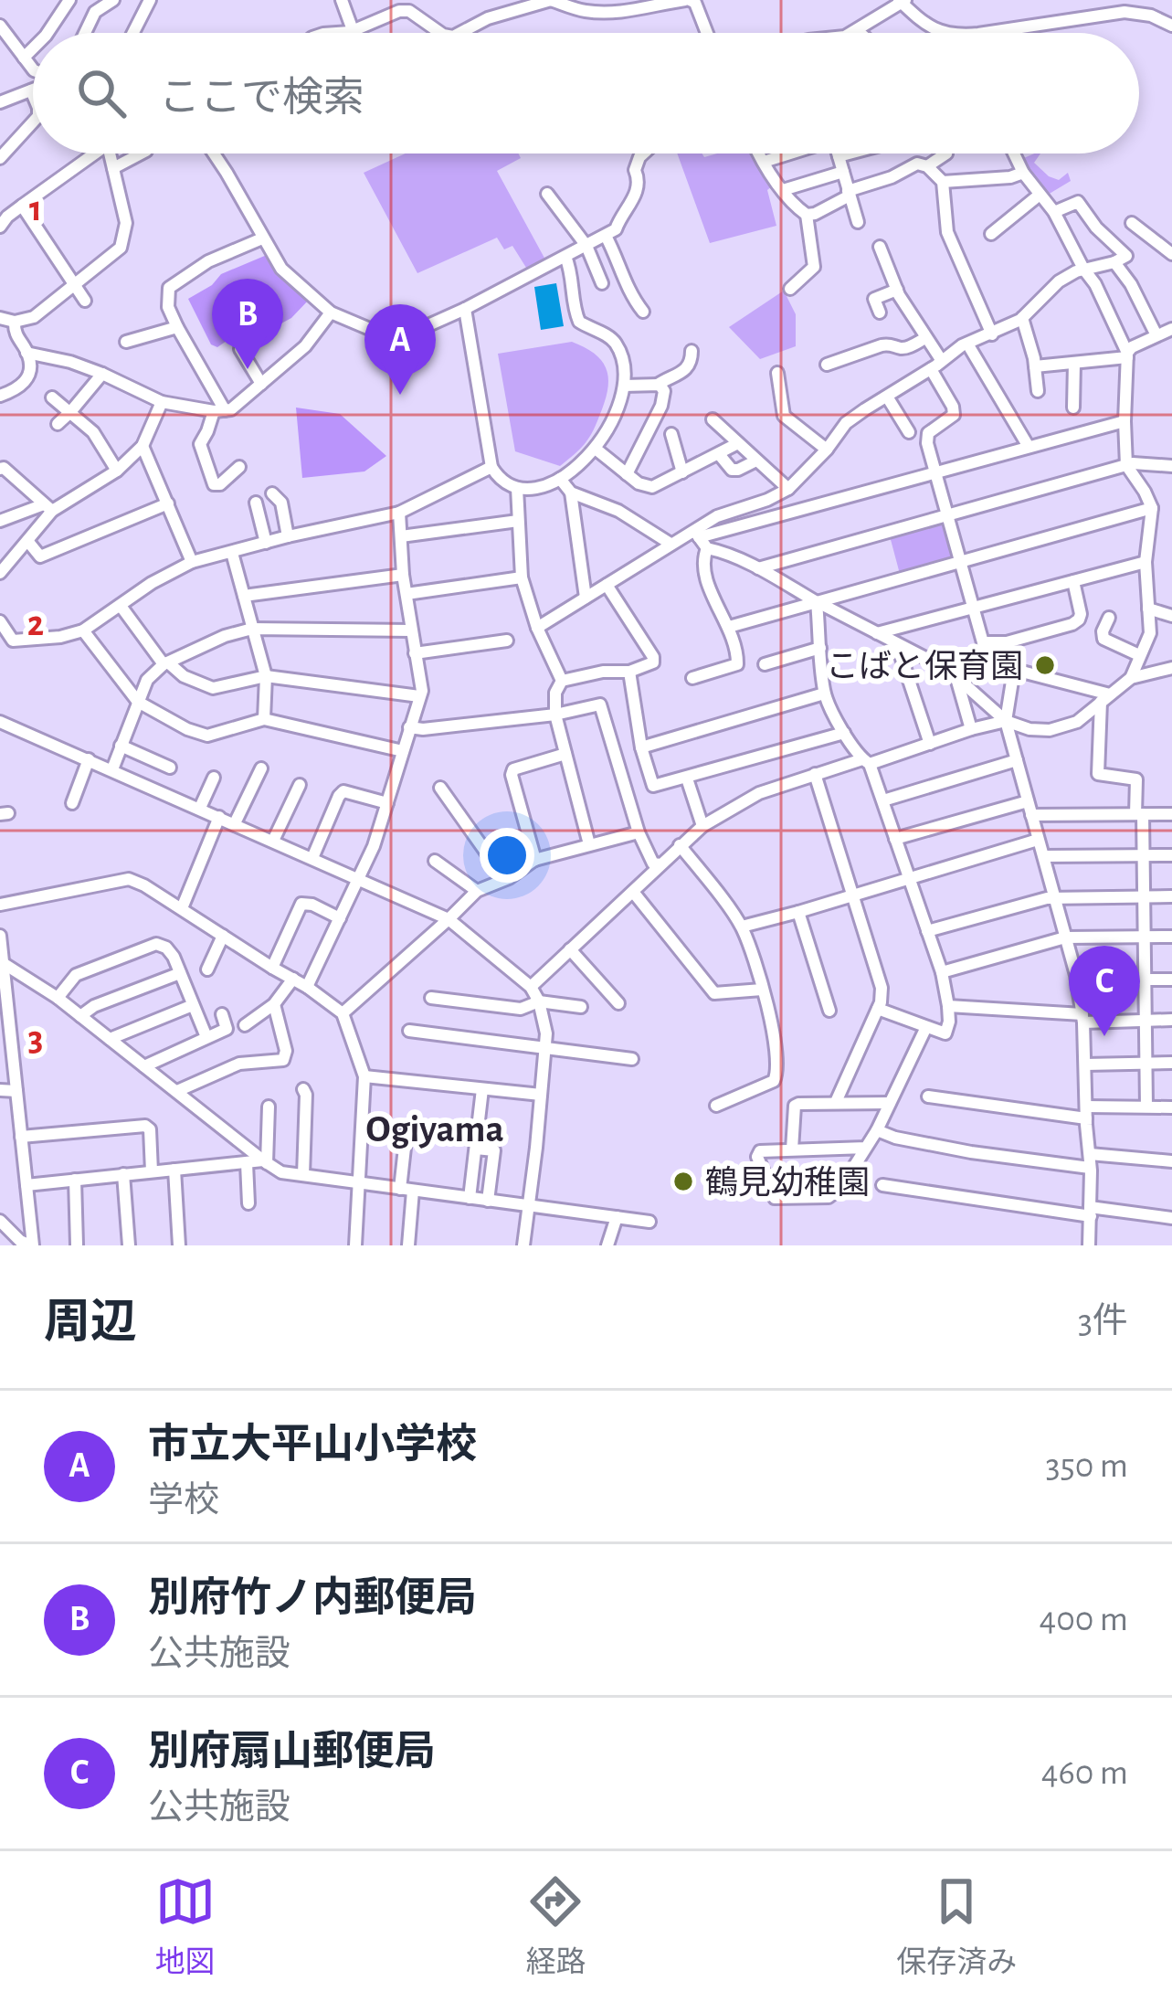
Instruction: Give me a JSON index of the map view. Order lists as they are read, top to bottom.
{
  "districts": ["Ogiyama"],
  "places": ["こばと保育園", "鶴見幼稚園"],
  "page": {
    "search": "ここで検索",
    "pins": ["B", "A", "C"],
    "heading": ["周辺", "3件"],
    "list": [
      {
        "mark": "A",
        "name": "市立大平山小学校",
        "note": "学校",
        "value": "350 m"
      },
      {
        "mark": "B",
        "name": "別府竹ノ内郵便局",
        "note": "公共施設",
        "value": "400 m"
      },
      {
        "mark": "C",
        "name": "別府扇山郵便局",
        "note": "公共施設",
        "value": "460 m"
      }
    ],
    "nav": ["地図", "経路", "保存済み"]
  },
  "grid": {
    "rows": ["1", "2", "3"]
  }
}
